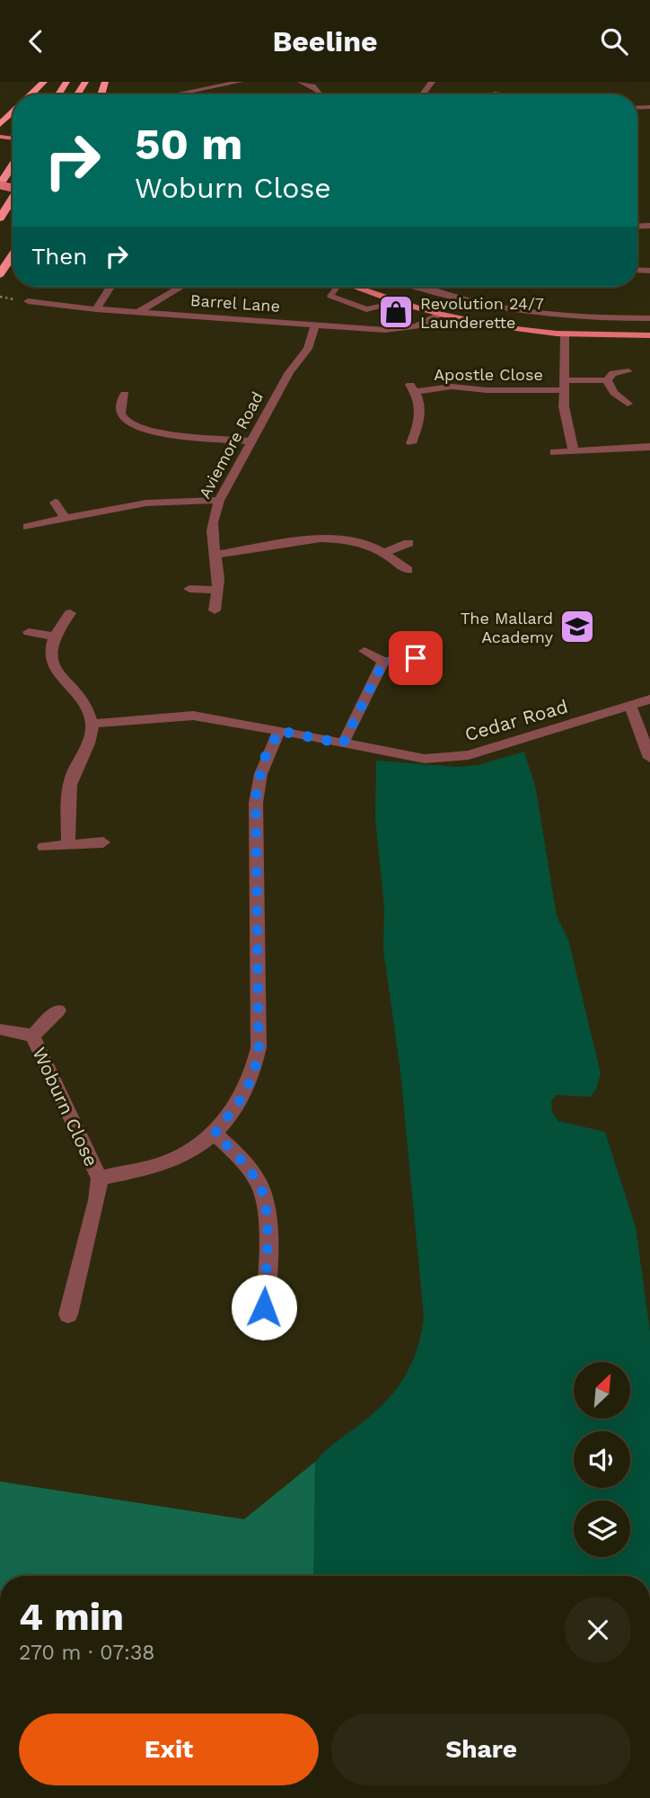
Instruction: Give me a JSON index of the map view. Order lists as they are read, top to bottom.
{
  "streets": {
    "street": [
      "Barrel Lane",
      "Apostle Close",
      "Aviemore Road",
      "Cedar Road",
      "Woburn Close"
    ]
  },
  "crossings": [
    ["Barrel Lane", "Aviemore Road"],
    ["Cedar Road", "Woburn Close"]
  ],
  "places": {
    "shop": ["Revolution 24/7 Launderette"],
    "school or university": ["The Mallard Academy"]
  },
  "north": "top right",
  "page": {
    "header": "Beeline",
    "turn": ["50 m", "Woburn Close"],
    "then": "Then",
    "heading": ["4 min", "270 m · 07:38"],
    "buttons": ["Exit", "Share"]
  }
}
